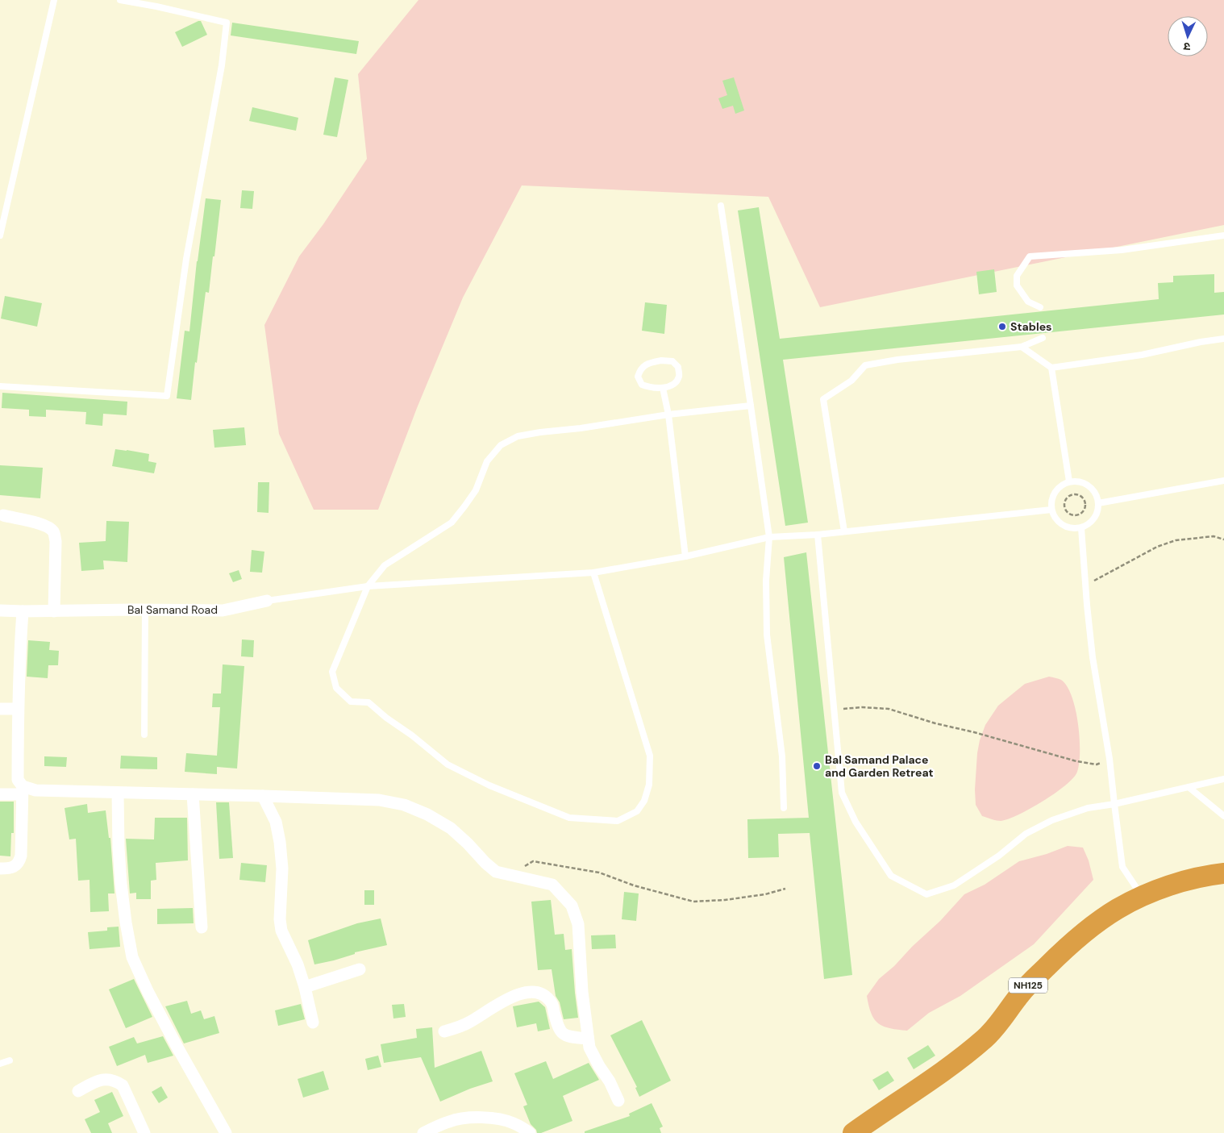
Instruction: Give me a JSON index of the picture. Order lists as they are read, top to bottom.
{
  "streets": {
    "highway": ["NH125"],
    "street": ["Bal Samand Road"]
  },
  "places": ["Stables", "Bal Samand Palace and Garden Retreat"],
  "north": "bottom"
}
